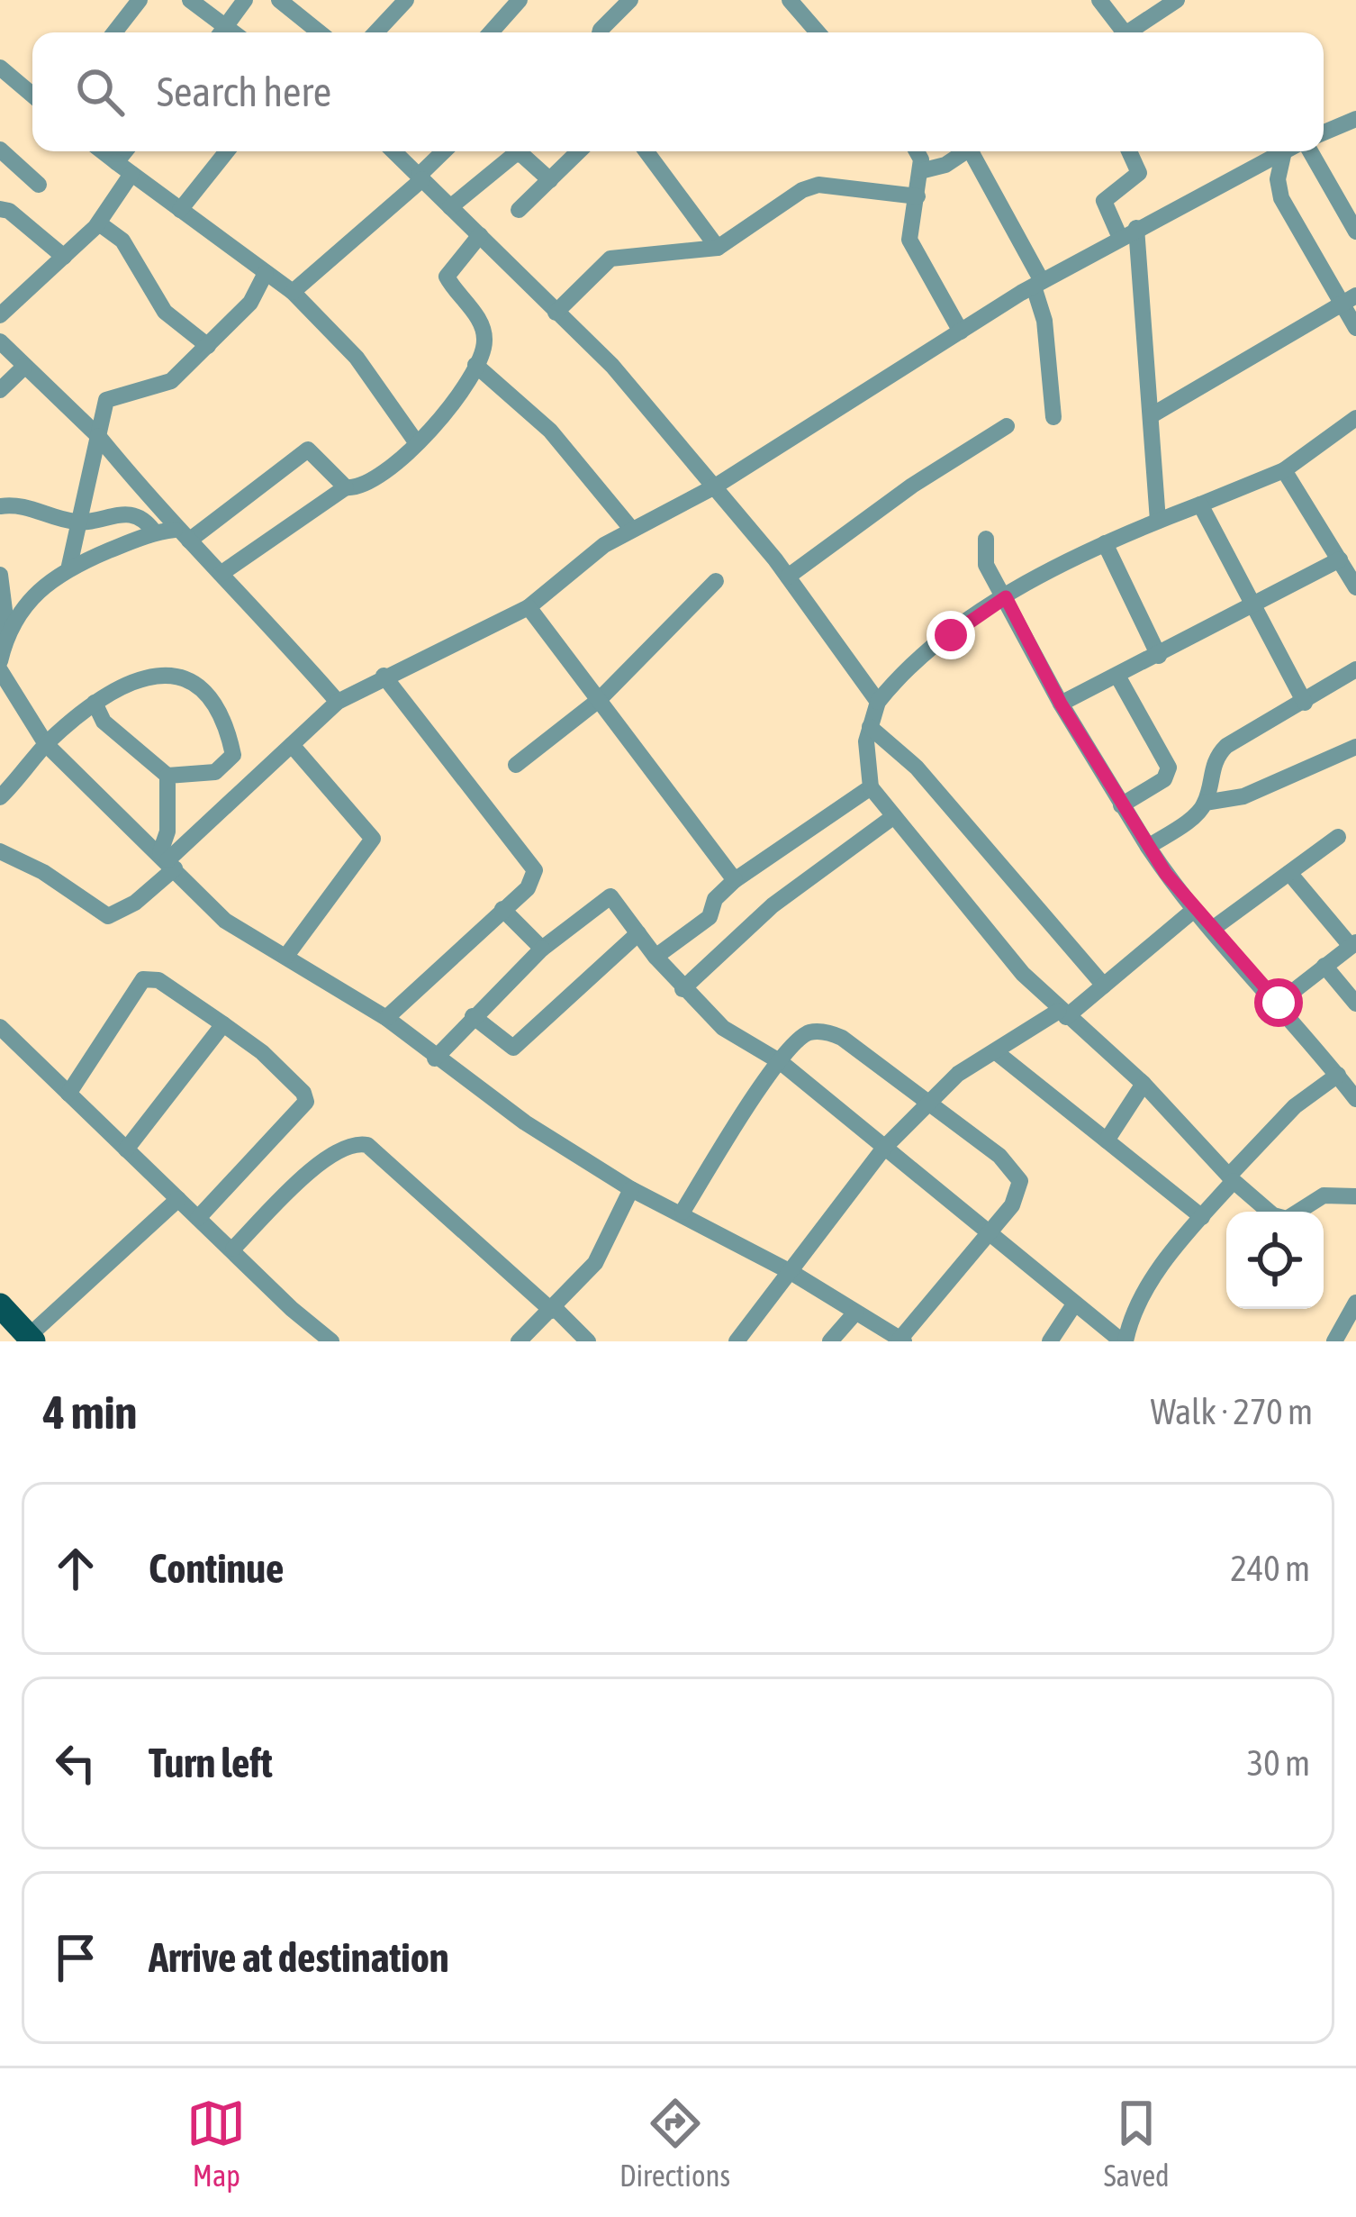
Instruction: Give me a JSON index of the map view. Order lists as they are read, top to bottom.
{
  "page": {
    "search": "Search here",
    "heading": ["4 min", "Walk · 270 m"],
    "list": [
      ["Continue", "240 m"],
      ["Turn left", "30 m"],
      "Arrive at destination"
    ],
    "nav": ["Map", "Directions", "Saved"]
  }
}
